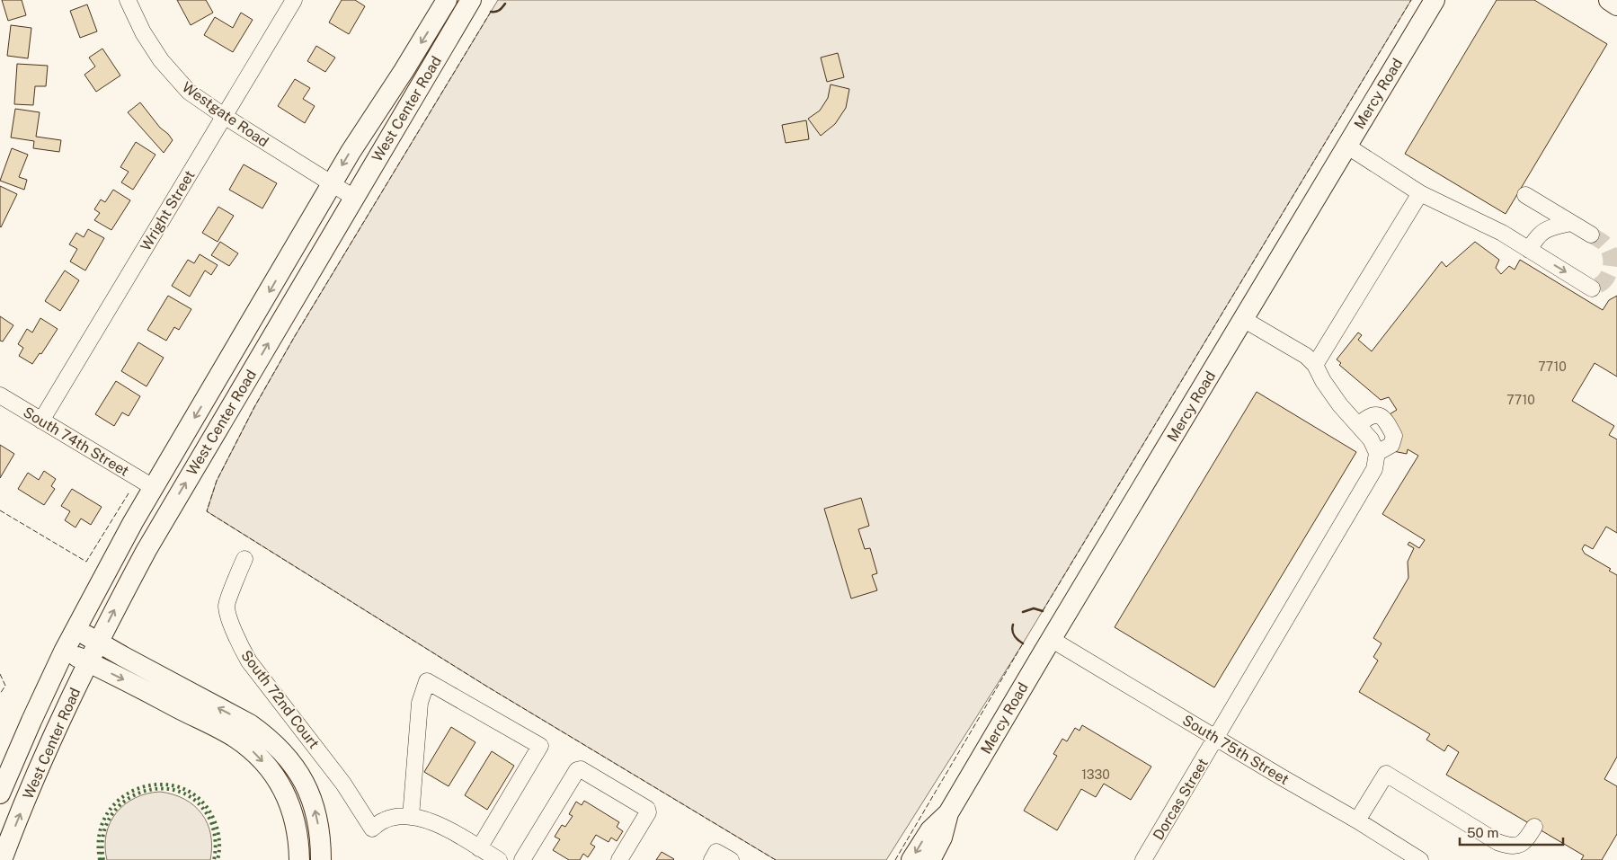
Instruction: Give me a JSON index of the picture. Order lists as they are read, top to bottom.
{
  "streets": {
    "main road": ["Mercy Road", "West Center Road"],
    "street": [
      "Westgate Road",
      "Wright Street",
      "South 74th Street",
      "South 72nd Court",
      "South 75th Street",
      "Dorcas Street"
    ]
  },
  "crossings": [
    ["Mercy Road", "South 75th Street"],
    ["West Center Road", "Westgate Road"],
    ["West Center Road", "South 74th Street"],
    ["Westgate Road", "Wright Street"],
    ["Wright Street", "South 74th Street"],
    ["South 75th Street", "Dorcas Street"]
  ],
  "house_numbers": ["7710", "7710", "1330"],
  "scale_bar": "50 m"
}
